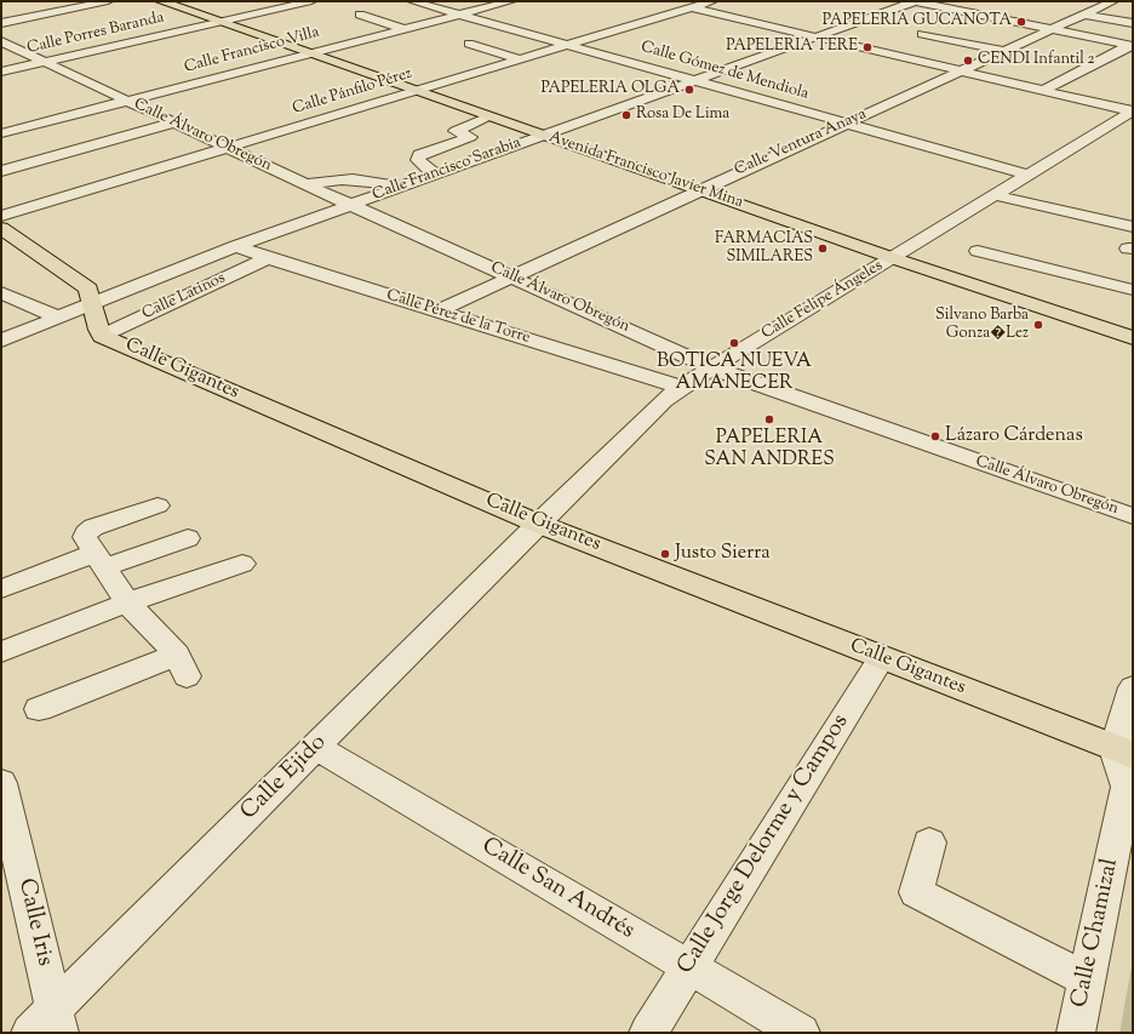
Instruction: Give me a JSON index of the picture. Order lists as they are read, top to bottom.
{
  "streets": {
    "main road": ["Avenida Francisco Javier Mina", "Calle Gigantes"],
    "street": [
      "Calle Porres Baranda",
      "Calle Francisco Villa",
      "Calle Gómez de Mendiola",
      "Calle Pánfilo Pérez",
      "Calle Álvaro Obregón",
      "Calle Ventura Anaya",
      "Calle Francisco Sarabia",
      "Calle Latinos",
      "Calle Felipe Ángeles",
      "Calle Pérez de la Torre",
      "Calle Ejido",
      "Calle Jorge Delorme y Campos",
      "Calle San Andrés",
      "Calle Iris",
      "Calle Chamizal"
    ]
  },
  "crossings": [
    ["Calle Porres Baranda", "Calle Álvaro Obregón"],
    ["Calle Porres Baranda", "Avenida Francisco Javier Mina"],
    ["Calle Francisco Villa", "Calle Gómez de Mendiola"],
    ["Calle Francisco Villa", "Calle Álvaro Obregón"],
    ["Calle Francisco Villa", "Avenida Francisco Javier Mina"],
    ["Calle Gómez de Mendiola", "Calle Pánfilo Pérez"],
    ["Calle Gómez de Mendiola", "Calle Ventura Anaya"],
    ["Calle Gómez de Mendiola", "Calle Francisco Sarabia"],
    ["Calle Gómez de Mendiola", "Calle Felipe Ángeles"],
    ["Calle Pánfilo Pérez", "Calle Álvaro Obregón"],
    ["Calle Pánfilo Pérez", "Avenida Francisco Javier Mina"],
    ["Calle Álvaro Obregón", "Calle Ventura Anaya"],
    ["Calle Álvaro Obregón", "Calle Francisco Sarabia"],
    ["Calle Álvaro Obregón", "Calle Felipe Ángeles"],
    ["Calle Ventura Anaya", "Avenida Francisco Javier Mina"],
    ["Calle Ventura Anaya", "Calle Pérez de la Torre"],
    ["Calle Francisco Sarabia", "Avenida Francisco Javier Mina"],
    ["Calle Francisco Sarabia", "Calle Pérez de la Torre"],
    ["Calle Francisco Sarabia", "Calle Gigantes"],
    ["Avenida Francisco Javier Mina", "Calle Felipe Ángeles"],
    ["Calle Latinos", "Calle Pérez de la Torre"],
    ["Calle Latinos", "Calle Gigantes"],
    ["Calle Felipe Ángeles", "Calle Pérez de la Torre"],
    ["Calle Felipe Ángeles", "Calle Gigantes"],
    ["Calle Felipe Ángeles", "Calle Ejido"],
    ["Calle Gigantes", "Calle Ejido"],
    ["Calle Gigantes", "Calle Jorge Delorme y Campos"],
    ["Calle Gigantes", "Calle Chamizal"],
    ["Calle Ejido", "Calle San Andrés"],
    ["Calle Ejido", "Calle Iris"],
    ["Calle Jorge Delorme y Campos", "Calle San Andrés"]
  ],
  "places": [
    "PAPELERIA GUCANOTA",
    "PAPELERIA TERE",
    "CENDI Infantil 2",
    "PAPELERIA OLGA",
    "Rosa De Lima",
    "FARMACIAS SIMILARES",
    "Silvano Barba Gonza�Lez",
    "BOTICA NUEVA AMANECER",
    "PAPELERIA SAN ANDRES",
    "Lázaro Cárdenas",
    "Justo Sierra"
  ]
}
